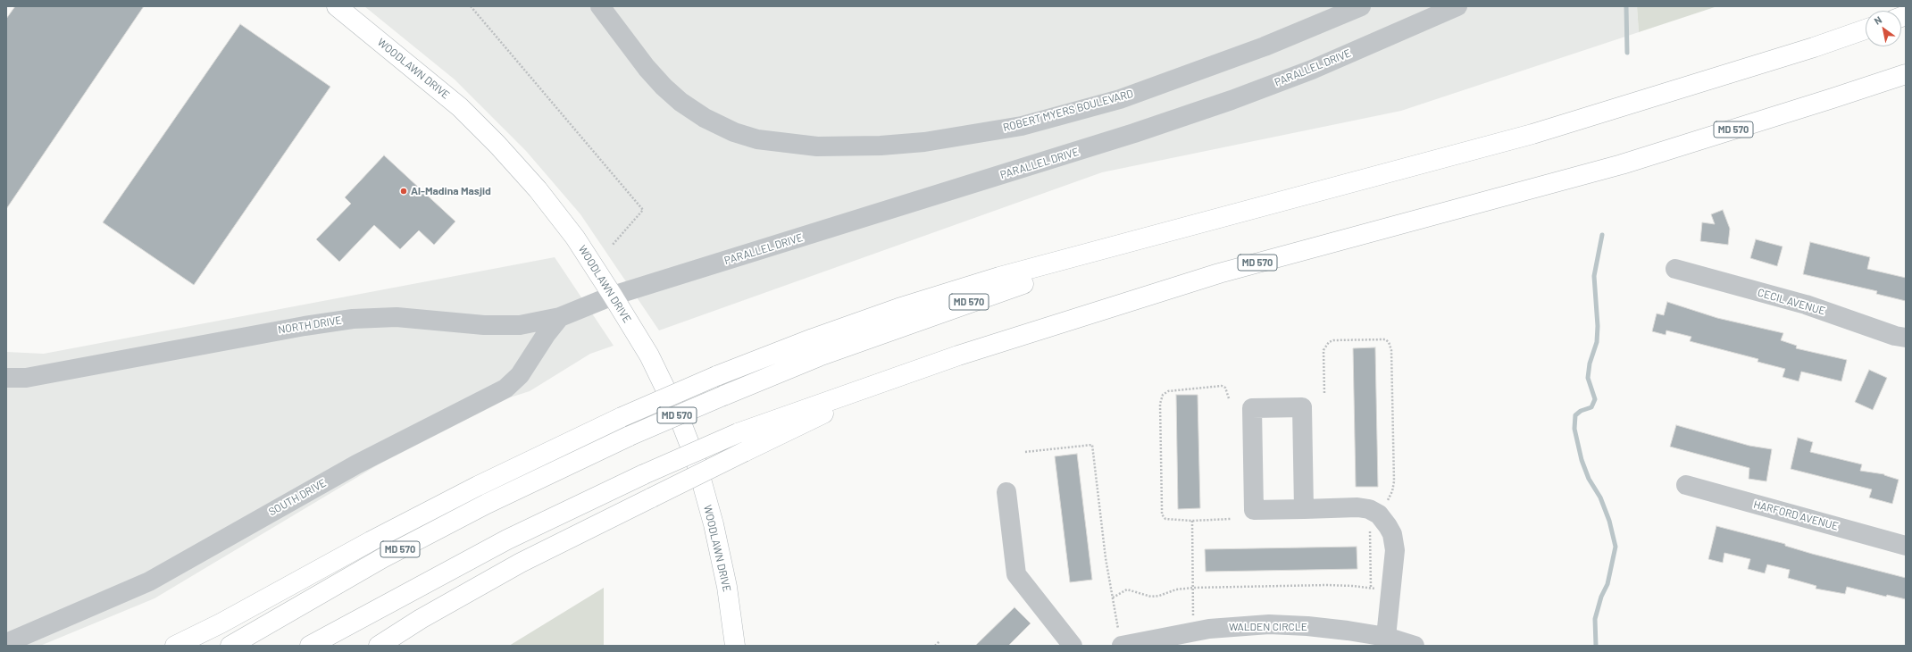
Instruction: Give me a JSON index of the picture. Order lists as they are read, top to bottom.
{
  "streets": {
    "main road": ["WOODLAWN DRIVE", "MD 570"],
    "street": [
      "PARALLEL DRIVE",
      "ROBERT MYERS BOULEVARD",
      "CECIL AVENUE",
      "NORTH DRIVE",
      "SOUTH DRIVE",
      "HARFORD AVENUE",
      "WALDEN CIRCLE"
    ]
  },
  "crossings": [
    ["PARALLEL DRIVE", "WOODLAWN DRIVE"],
    ["PARALLEL DRIVE", "NORTH DRIVE"],
    ["WOODLAWN DRIVE", "NORTH DRIVE"],
    ["NORTH DRIVE", "SOUTH DRIVE"]
  ],
  "places": ["Al-Madina Masjid"],
  "north": "top left"
}
